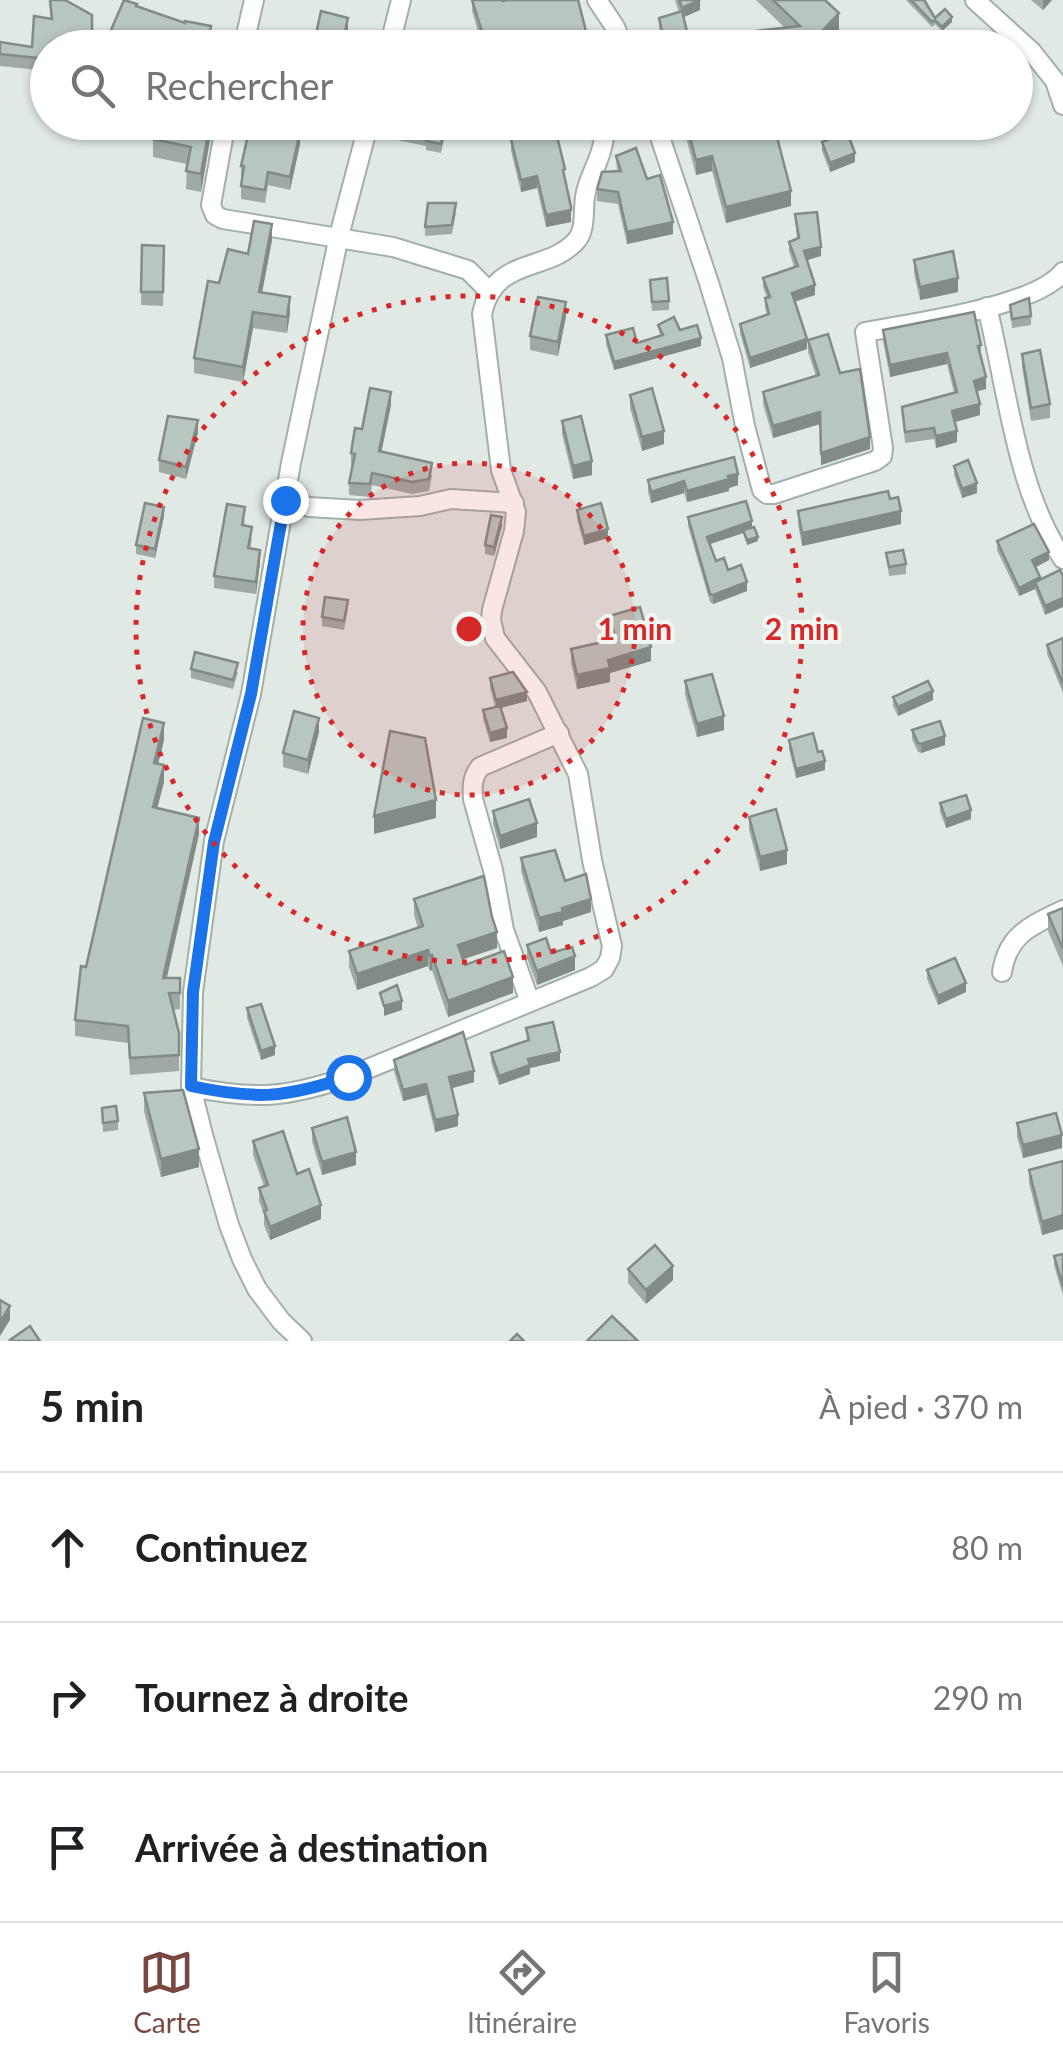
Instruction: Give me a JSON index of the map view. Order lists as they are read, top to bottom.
{
  "page": {
    "search": "Rechercher",
    "heading": ["5 min", "À pied · 370 m"],
    "list": [
      ["Continuez", "80 m"],
      ["Tournez à droite", "290 m"],
      "Arrivée à destination"
    ],
    "nav": ["Carte", "Itinéraire", "Favoris"]
  },
  "rings": ["1 min", "2 min"]
}
